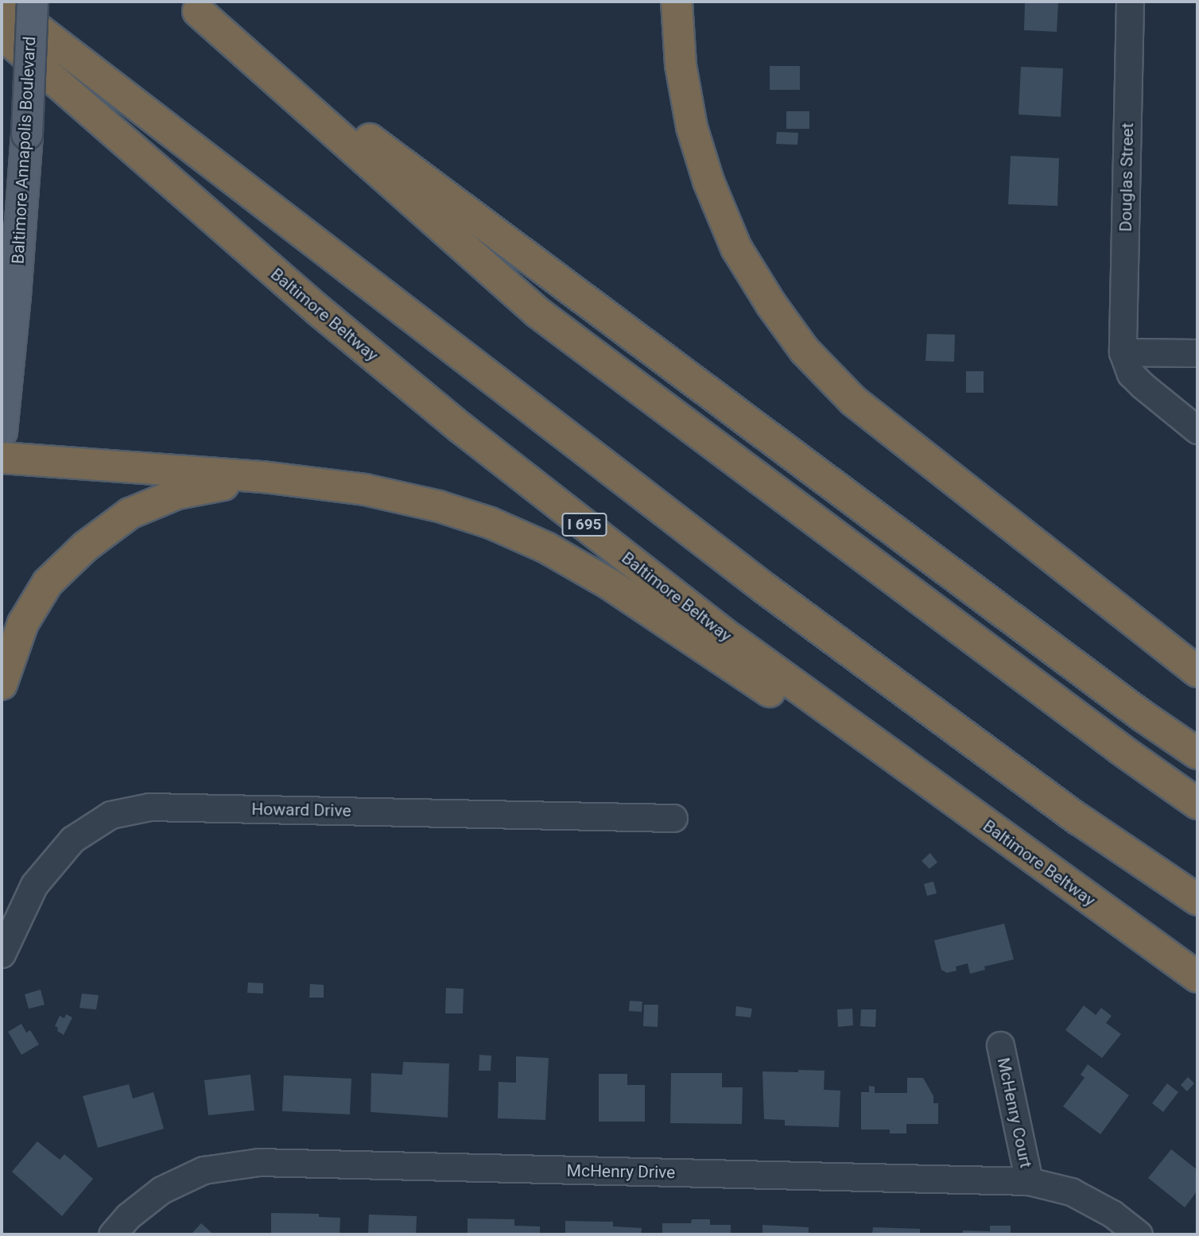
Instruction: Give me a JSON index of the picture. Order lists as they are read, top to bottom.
{
  "streets": {
    "highway": ["Baltimore Beltway", "I 695"],
    "main road": ["Baltimore Annapolis Boulevard"],
    "street": [
      "Douglas Street",
      "Howard Drive",
      "McHenry Court",
      "McHenry Drive"
    ]
  },
  "crossings": [
    ["McHenry Court", "McHenry Drive"]
  ]
}
